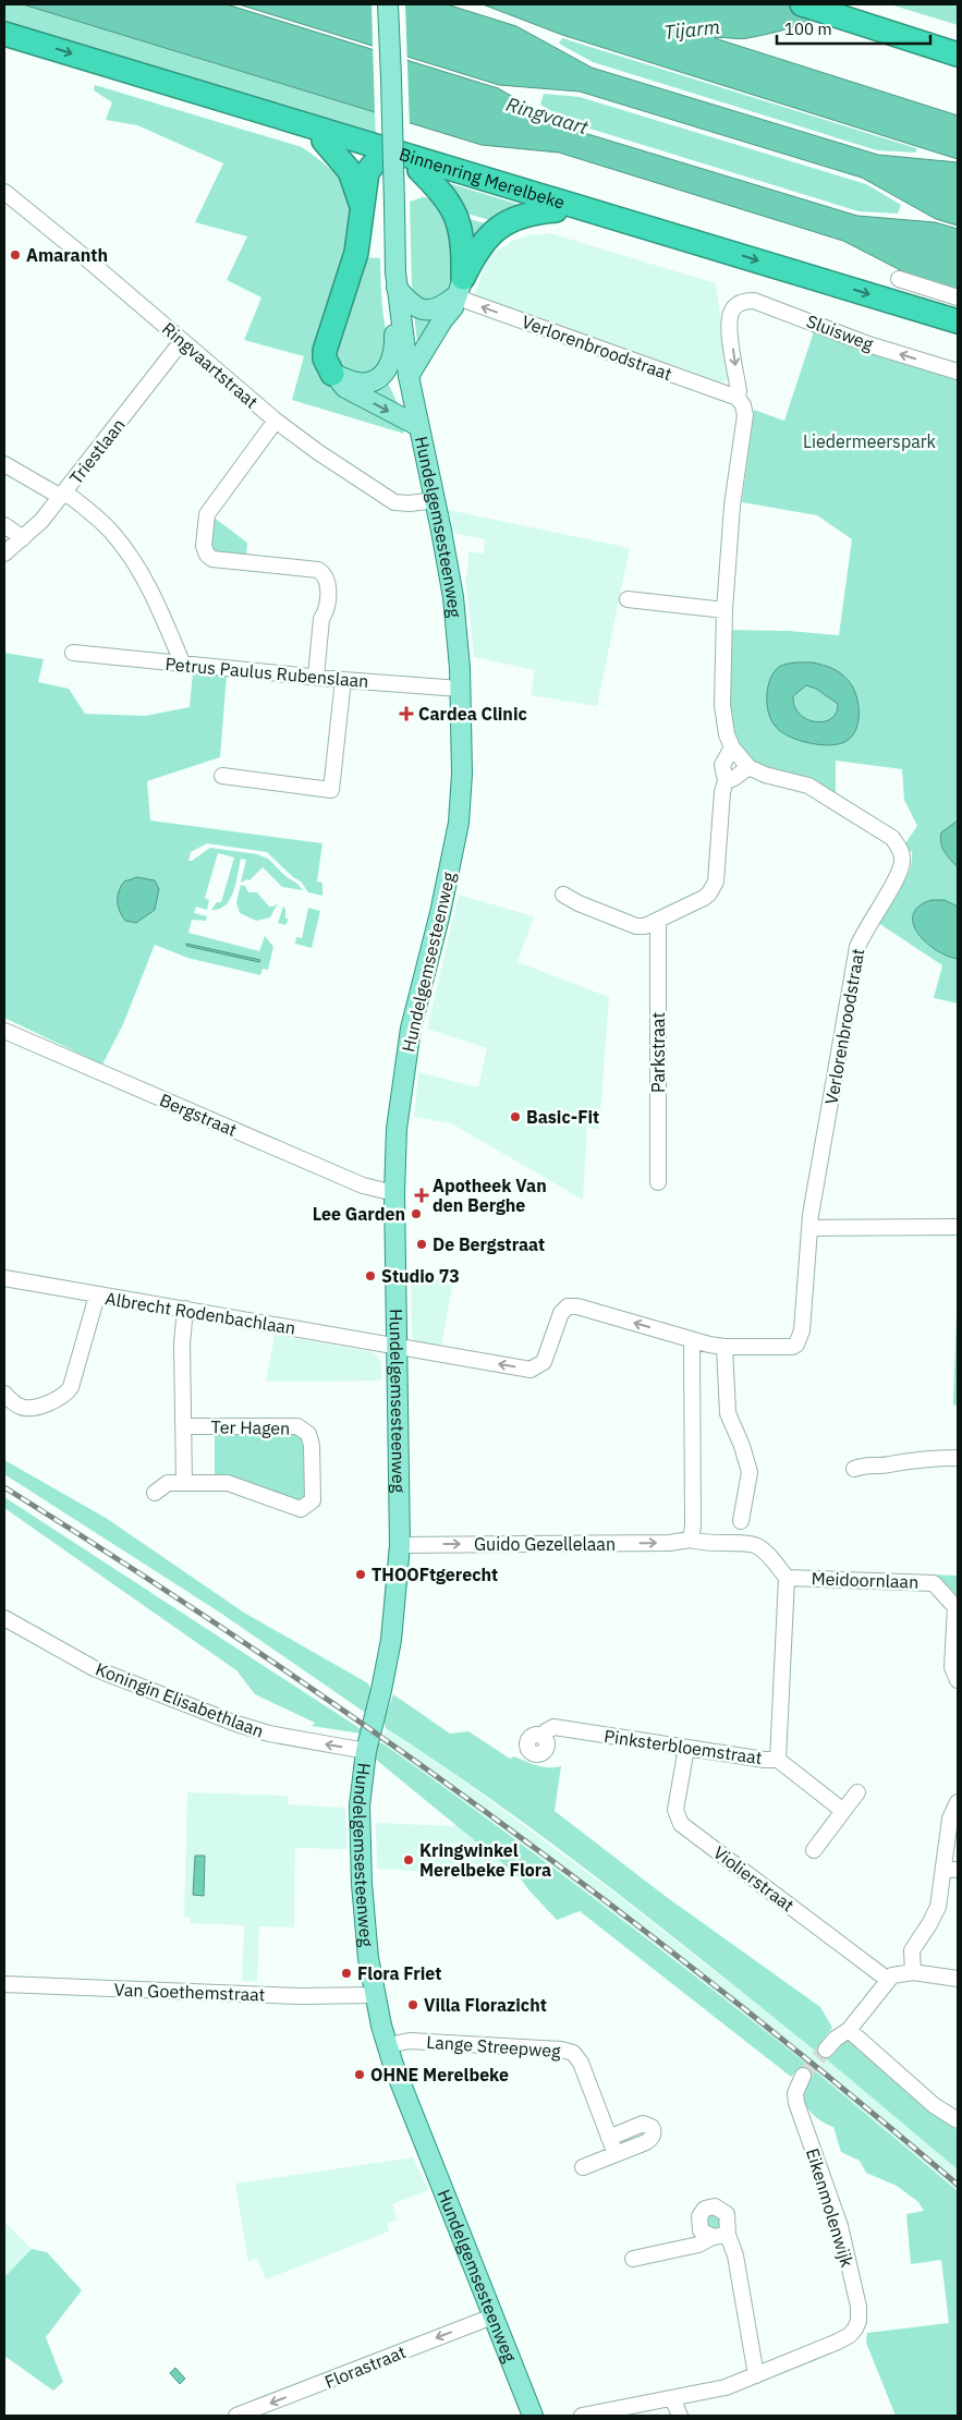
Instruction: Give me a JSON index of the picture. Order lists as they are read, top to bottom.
{
  "streets": {
    "highway": ["Binnenring Merelbeke"],
    "main road": ["Hundelgemsesteenweg"],
    "street": [
      "Sluisweg",
      "Verlorenbroodstraat",
      "Ringvaartstraat",
      "Triestlaan",
      "Petrus Paulus Rubenslaan",
      "Parkstraat",
      "Bergstraat",
      "Albrecht Rodenbachlaan",
      "Ter Hagen",
      "Guido Gezellelaan",
      "Meidoornlaan",
      "Koningin Elisabethlaan",
      "Pinksterbloemstraat",
      "Violierstraat",
      "Van Goethemstraat",
      "Lange Streepweg",
      "Eikenmolenwijk",
      "Florastraat"
    ]
  },
  "crossings": [
    ["Sluisweg", "Verlorenbroodstraat"],
    ["Verlorenbroodstraat", "Hundelgemsesteenweg"],
    ["Verlorenbroodstraat", "Albrecht Rodenbachlaan"],
    ["Ringvaartstraat", "Triestlaan"],
    ["Ringvaartstraat", "Hundelgemsesteenweg"],
    ["Hundelgemsesteenweg", "Petrus Paulus Rubenslaan"],
    ["Hundelgemsesteenweg", "Bergstraat"],
    ["Hundelgemsesteenweg", "Albrecht Rodenbachlaan"],
    ["Hundelgemsesteenweg", "Guido Gezellelaan"],
    ["Hundelgemsesteenweg", "Koningin Elisabethlaan"],
    ["Hundelgemsesteenweg", "Van Goethemstraat"],
    ["Hundelgemsesteenweg", "Lange Streepweg"],
    ["Hundelgemsesteenweg", "Florastraat"],
    ["Guido Gezellelaan", "Meidoornlaan"],
    ["Guido Gezellelaan", "Pinksterbloemstraat"],
    ["Meidoornlaan", "Pinksterbloemstraat"],
    ["Pinksterbloemstraat", "Violierstraat"]
  ],
  "one_way": [
    "Binnenring Merelbeke",
    "Sluisweg",
    "Guido Gezellelaan",
    "Koningin Elisabethlaan",
    "Florastraat"
  ],
  "water": ["Tijarm", "Ringvaart"],
  "parks": ["Liedermeerspark"],
  "places": {
    "other": [
      "Amaranth",
      "Basic-Fit",
      "Lee Garden",
      "De Bergstraat",
      "Studio 73",
      "THOOFtgerecht",
      "Kringwinkel Merelbeke Flora",
      "Flora Friet",
      "Villa Florazicht",
      "OHNE Merelbeke"
    ],
    "health": ["Cardea Clinic", "Apotheek Van den Berghe"]
  },
  "scale_bar": "100 m"
}
